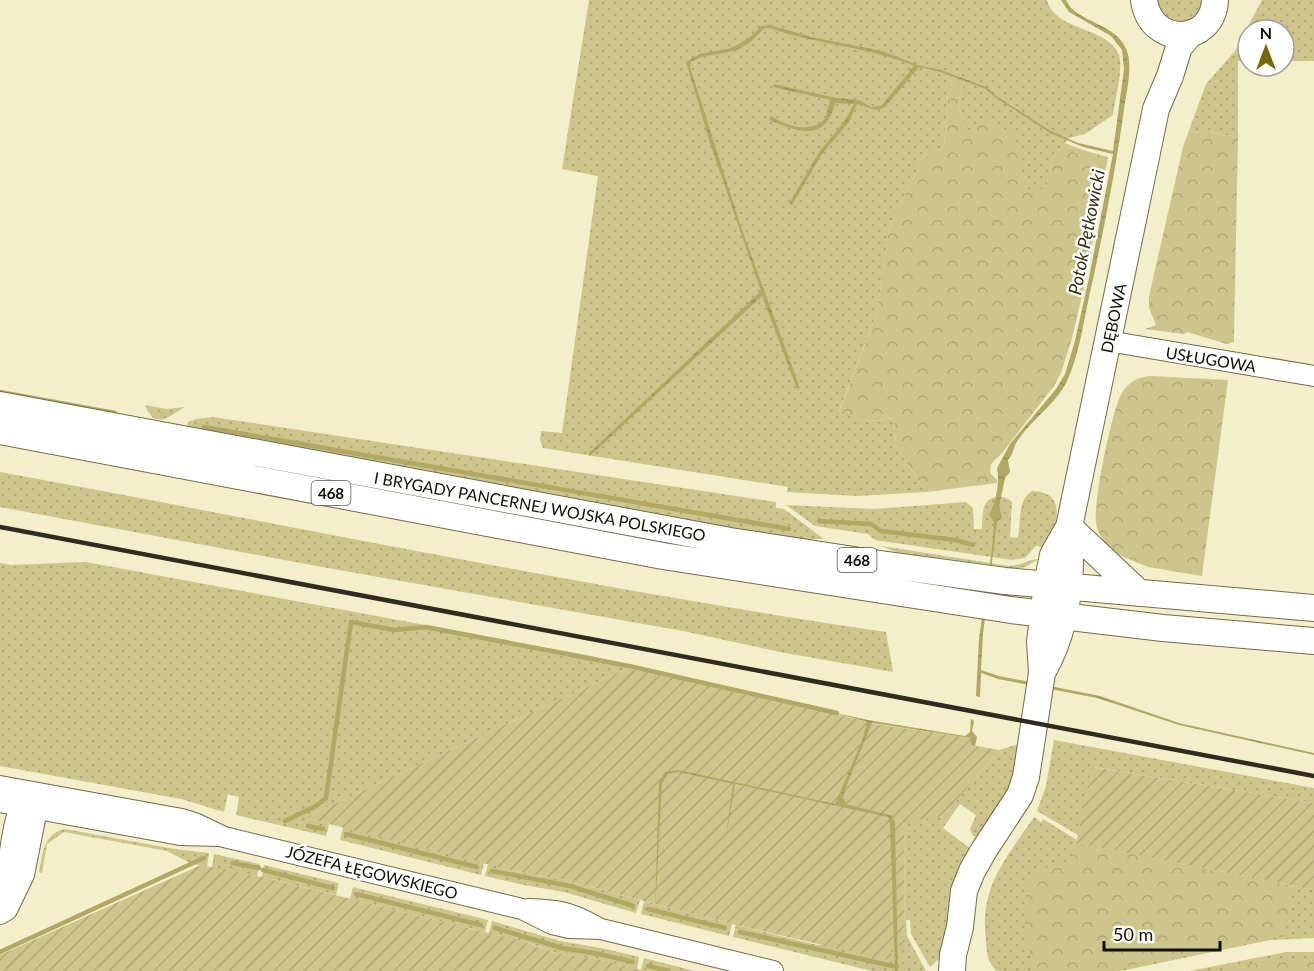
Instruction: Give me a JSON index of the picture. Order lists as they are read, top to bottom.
{
  "streets": {
    "main road": ["DĘBOWA", "468", "I BRYGADY PANCERNEJ WOJSKA POLSKIEGO"],
    "street": ["USŁUGOWA", "JÓZEFA ŁĘGOWSKIEGO"]
  },
  "crossings": [
    ["DĘBOWA", "USŁUGOWA"],
    ["DĘBOWA", "I BRYGADY PANCERNEJ WOJSKA POLSKIEGO"]
  ],
  "water": ["Potok Pętkowicki"],
  "scale_bar": "50 m",
  "north": "top"
}
